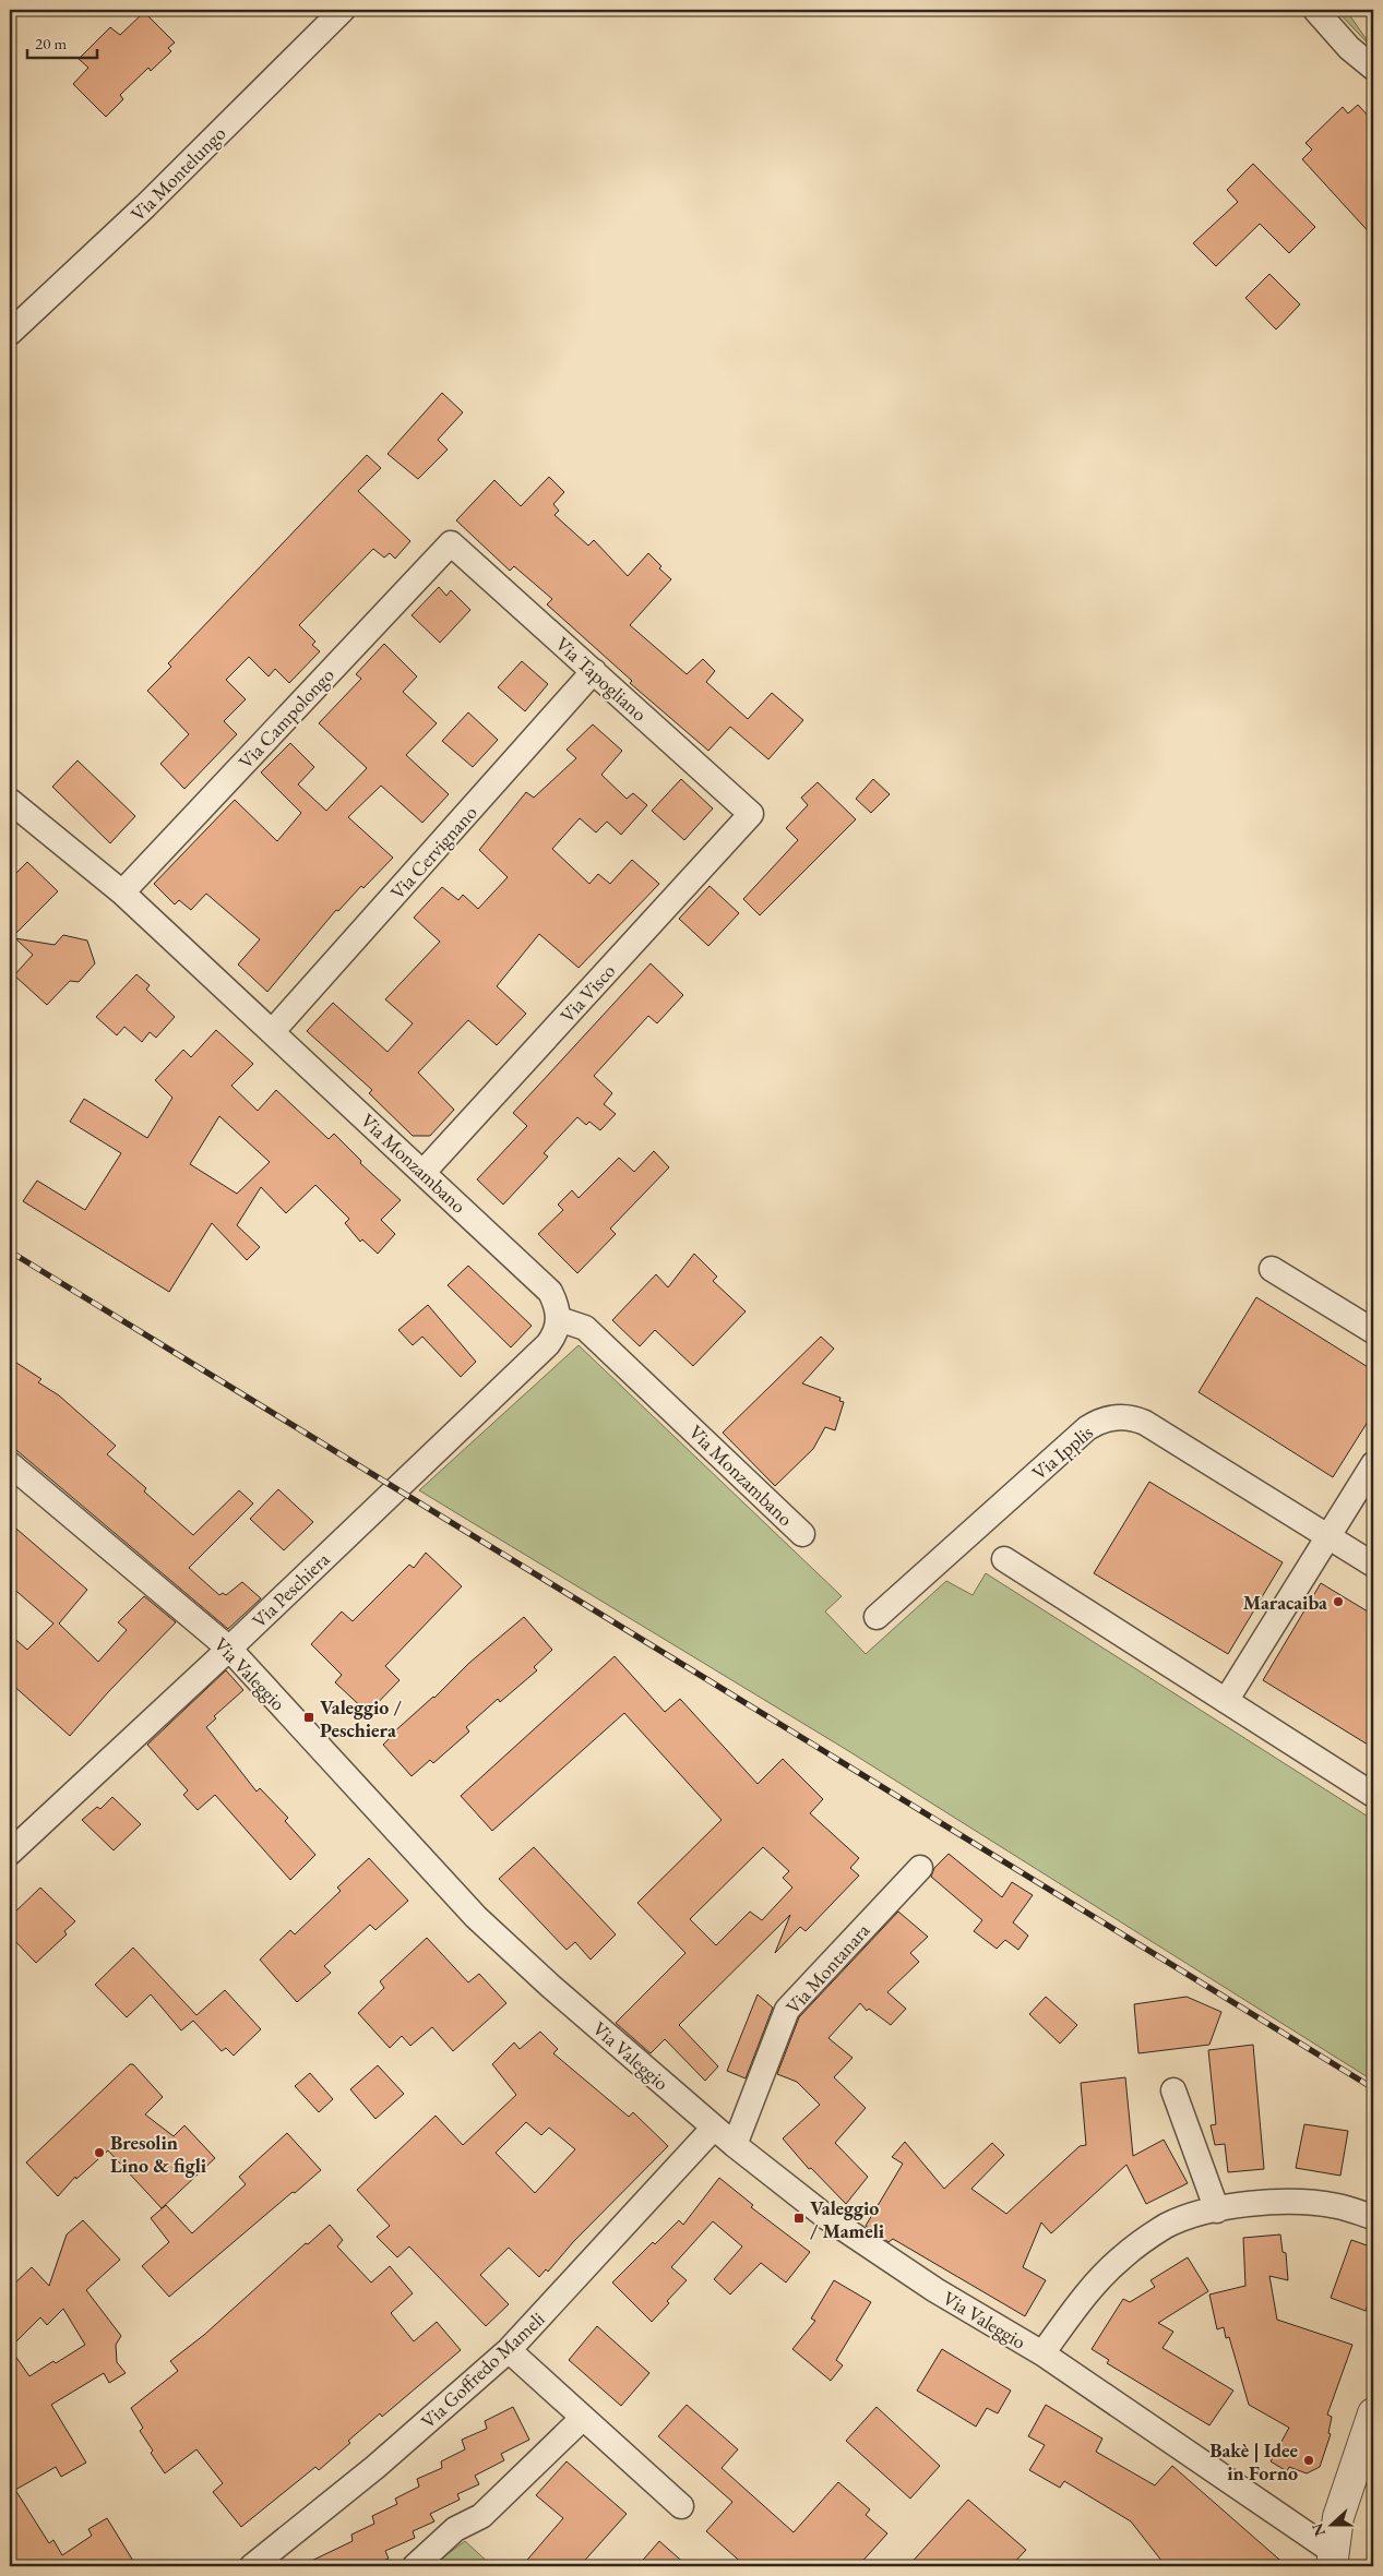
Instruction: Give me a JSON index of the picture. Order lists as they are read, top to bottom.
{
  "streets": {
    "street": [
      "Via Montelungo",
      "Via Tapogliano",
      "Via Campolongo",
      "Via Cervignano",
      "Via Visco",
      "Via Monzambano",
      "Via Ipplis",
      "Via Peschiera",
      "Via Valeggio",
      "Via Montanara",
      "Via Goffredo Mameli"
    ]
  },
  "crossings": [
    ["Via Tapogliano", "Via Campolongo"],
    ["Via Tapogliano", "Via Cervignano"],
    ["Via Tapogliano", "Via Visco"],
    ["Via Campolongo", "Via Monzambano"],
    ["Via Cervignano", "Via Monzambano"],
    ["Via Visco", "Via Monzambano"],
    ["Via Monzambano", "Via Peschiera"],
    ["Via Peschiera", "Via Valeggio"],
    ["Via Valeggio", "Via Montanara"],
    ["Via Valeggio", "Via Goffredo Mameli"]
  ],
  "places": {
    "other": ["Maracaiba", "Bresolin Lino & figli", "Bakè | Idee in Forno"],
    "transit": ["Valeggio / Peschiera", "Valeggio / Mameli"]
  },
  "scale_bar": "20 m",
  "north": "left"
}
